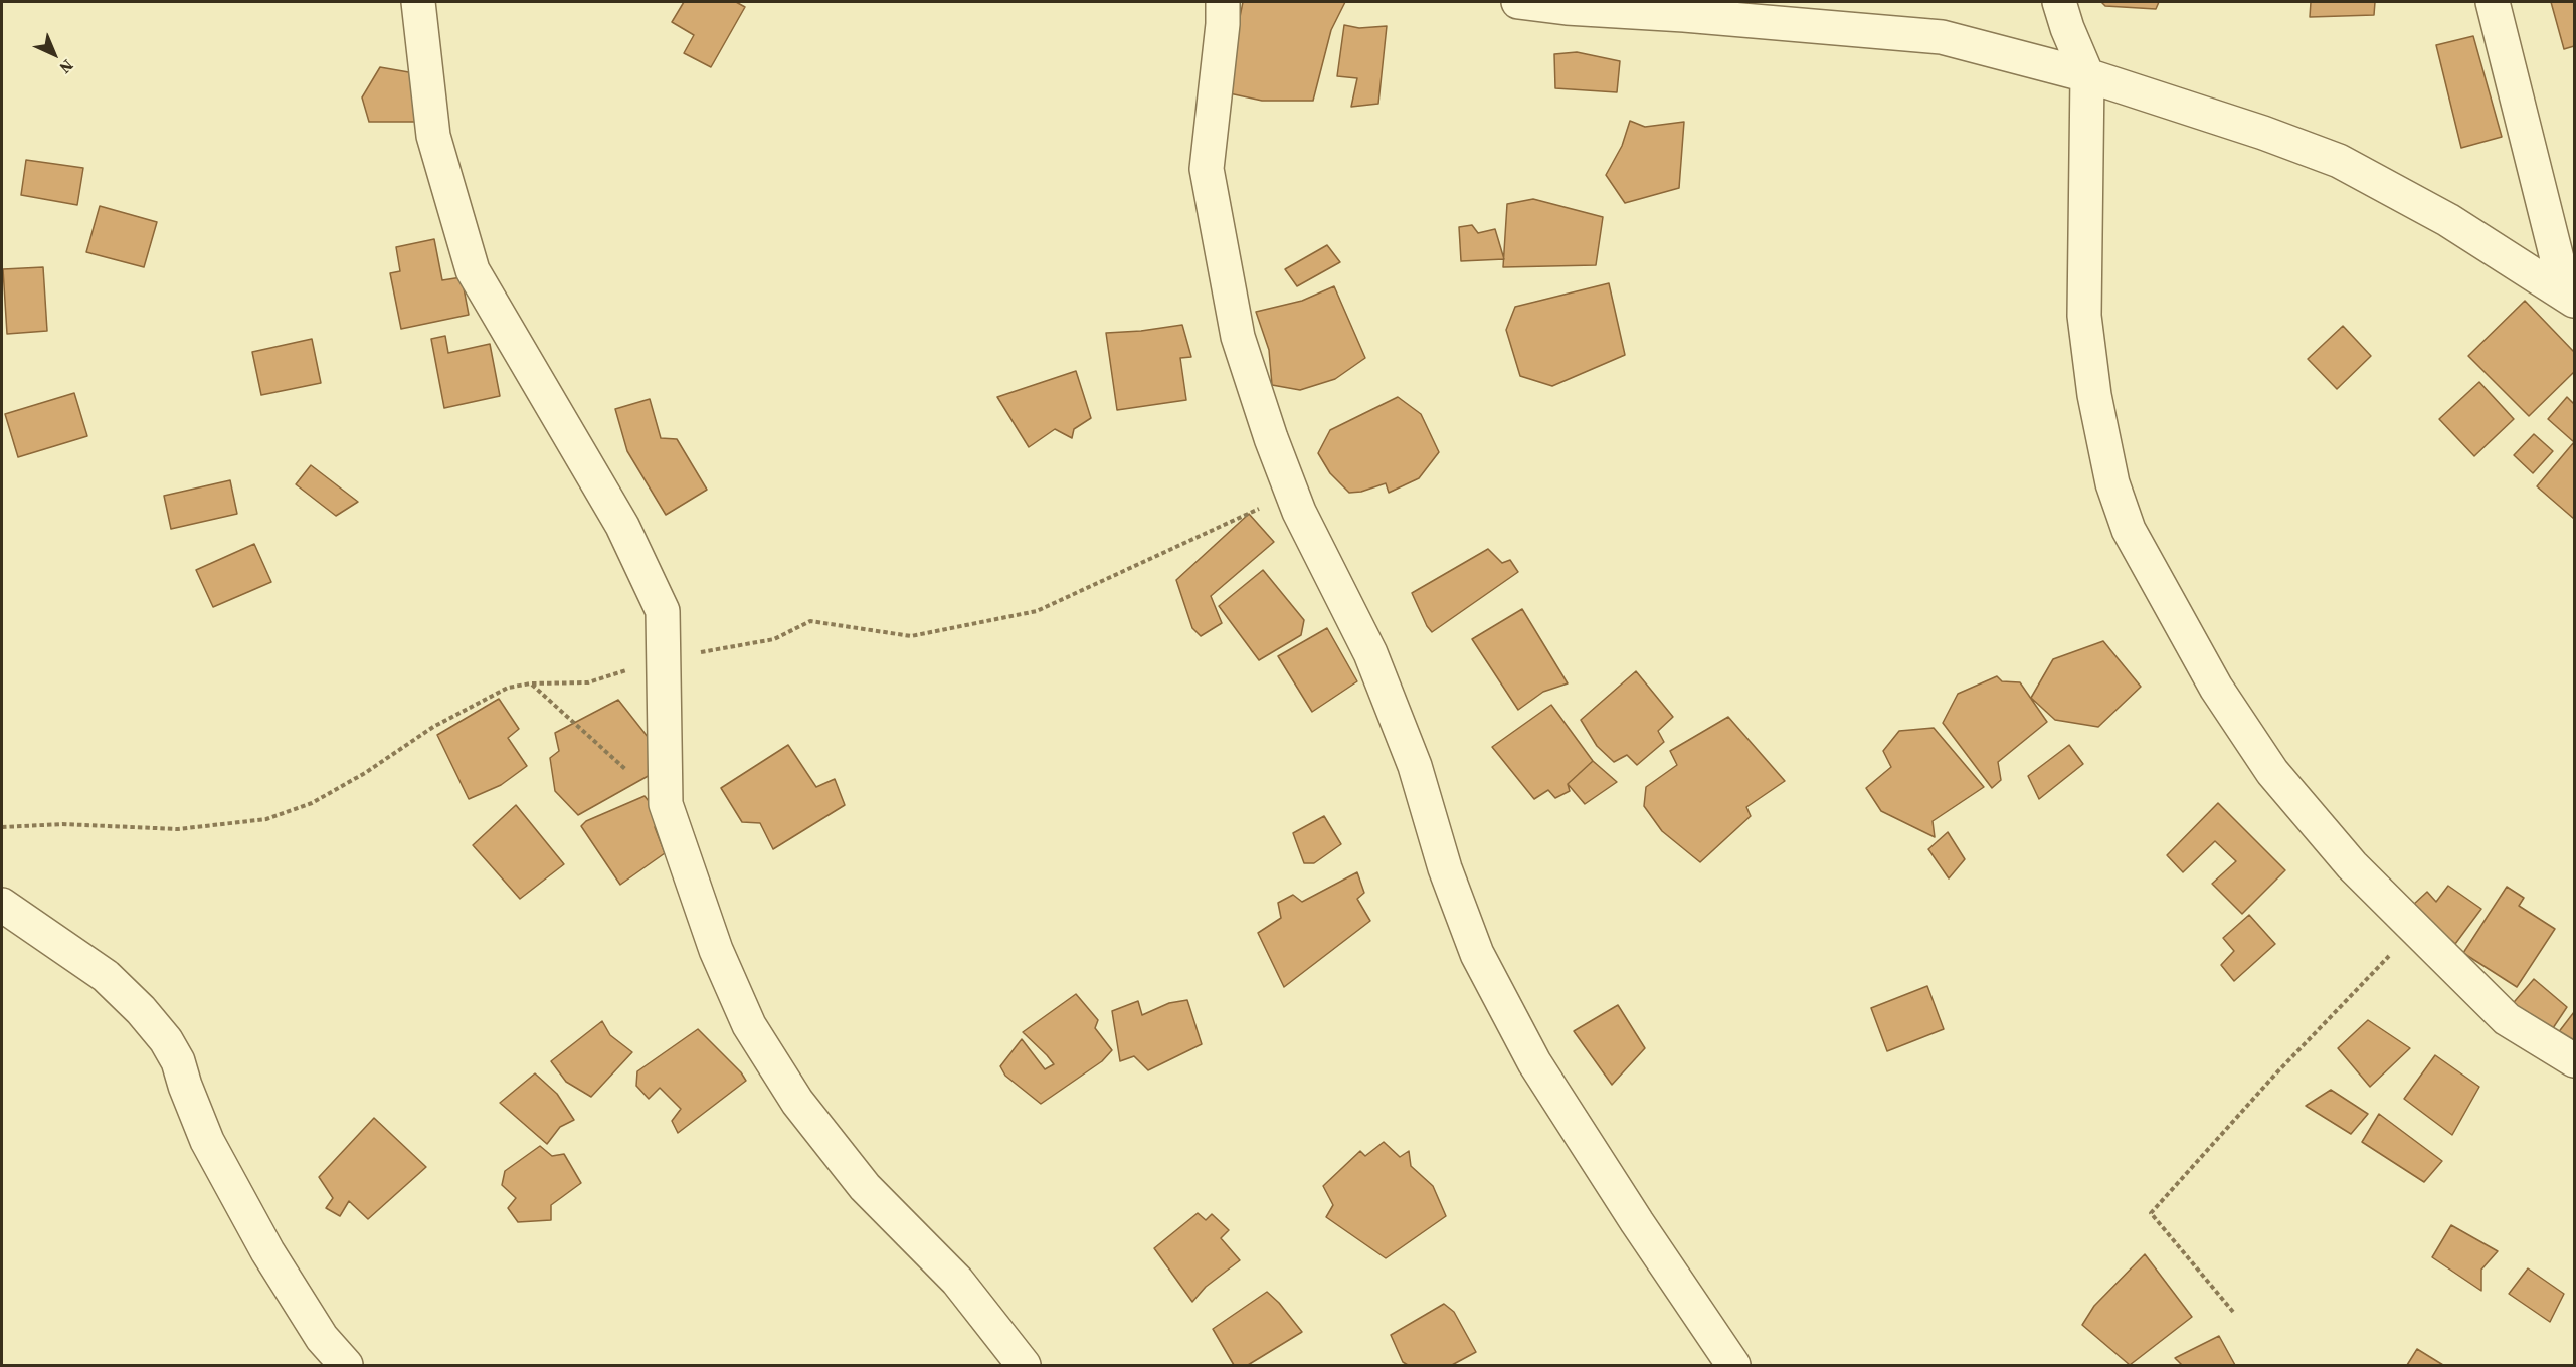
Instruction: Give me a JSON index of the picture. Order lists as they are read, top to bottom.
{
  "north": "bottom right"
}
